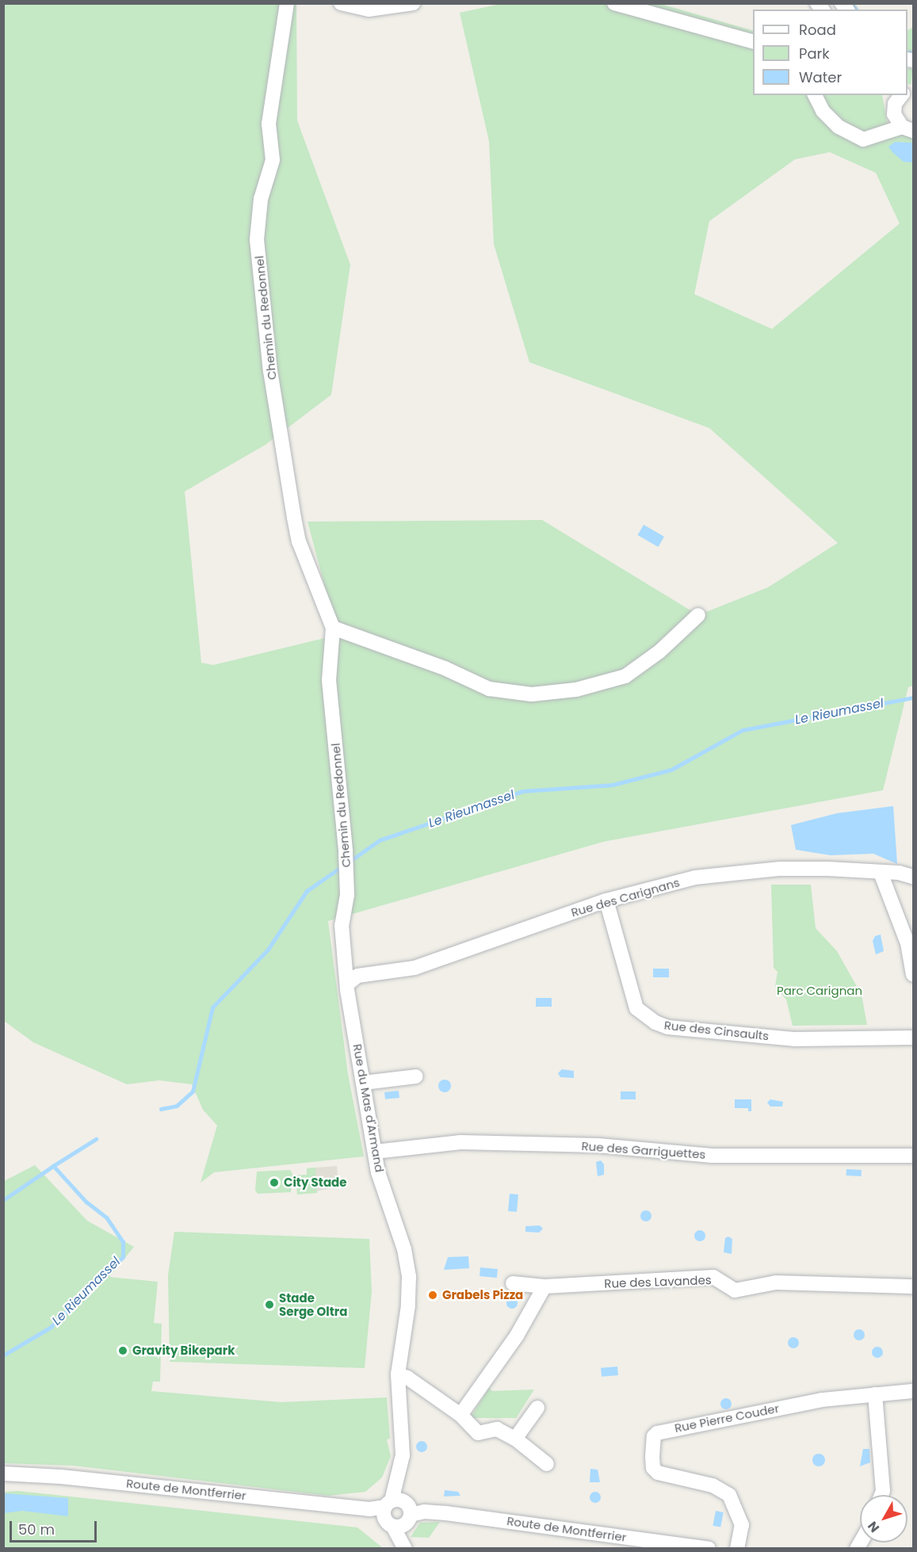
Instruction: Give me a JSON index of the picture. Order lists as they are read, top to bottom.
{
  "streets": {
    "street": [
      "Chemin du Redonnel",
      "Rue des Carignans",
      "Rue des Cinsaults",
      "Rue du Mas d'Armand",
      "Rue des Garriguettes",
      "Rue des Lavandes",
      "Rue Pierre Couder",
      "Route de Montferrier"
    ]
  },
  "crossings": [
    ["Chemin du Redonnel", "Rue des Carignans"],
    ["Chemin du Redonnel", "Rue du Mas d'Armand"],
    ["Rue des Carignans", "Rue des Cinsaults"],
    ["Rue des Carignans", "Rue du Mas d'Armand"],
    ["Rue du Mas d'Armand", "Rue des Garriguettes"],
    ["Rue du Mas d'Armand", "Route de Montferrier"]
  ],
  "water": ["Le Rieumassel"],
  "parks": ["Parc Carignan"],
  "places": [
    "City Stade",
    "Grabels Pizza",
    "Stade Serge Oltra",
    "Gravity Bikepark"
  ],
  "legend": ["Road", "Park", "Water"],
  "scale_bar": "50 m",
  "north": "bottom left"
}
